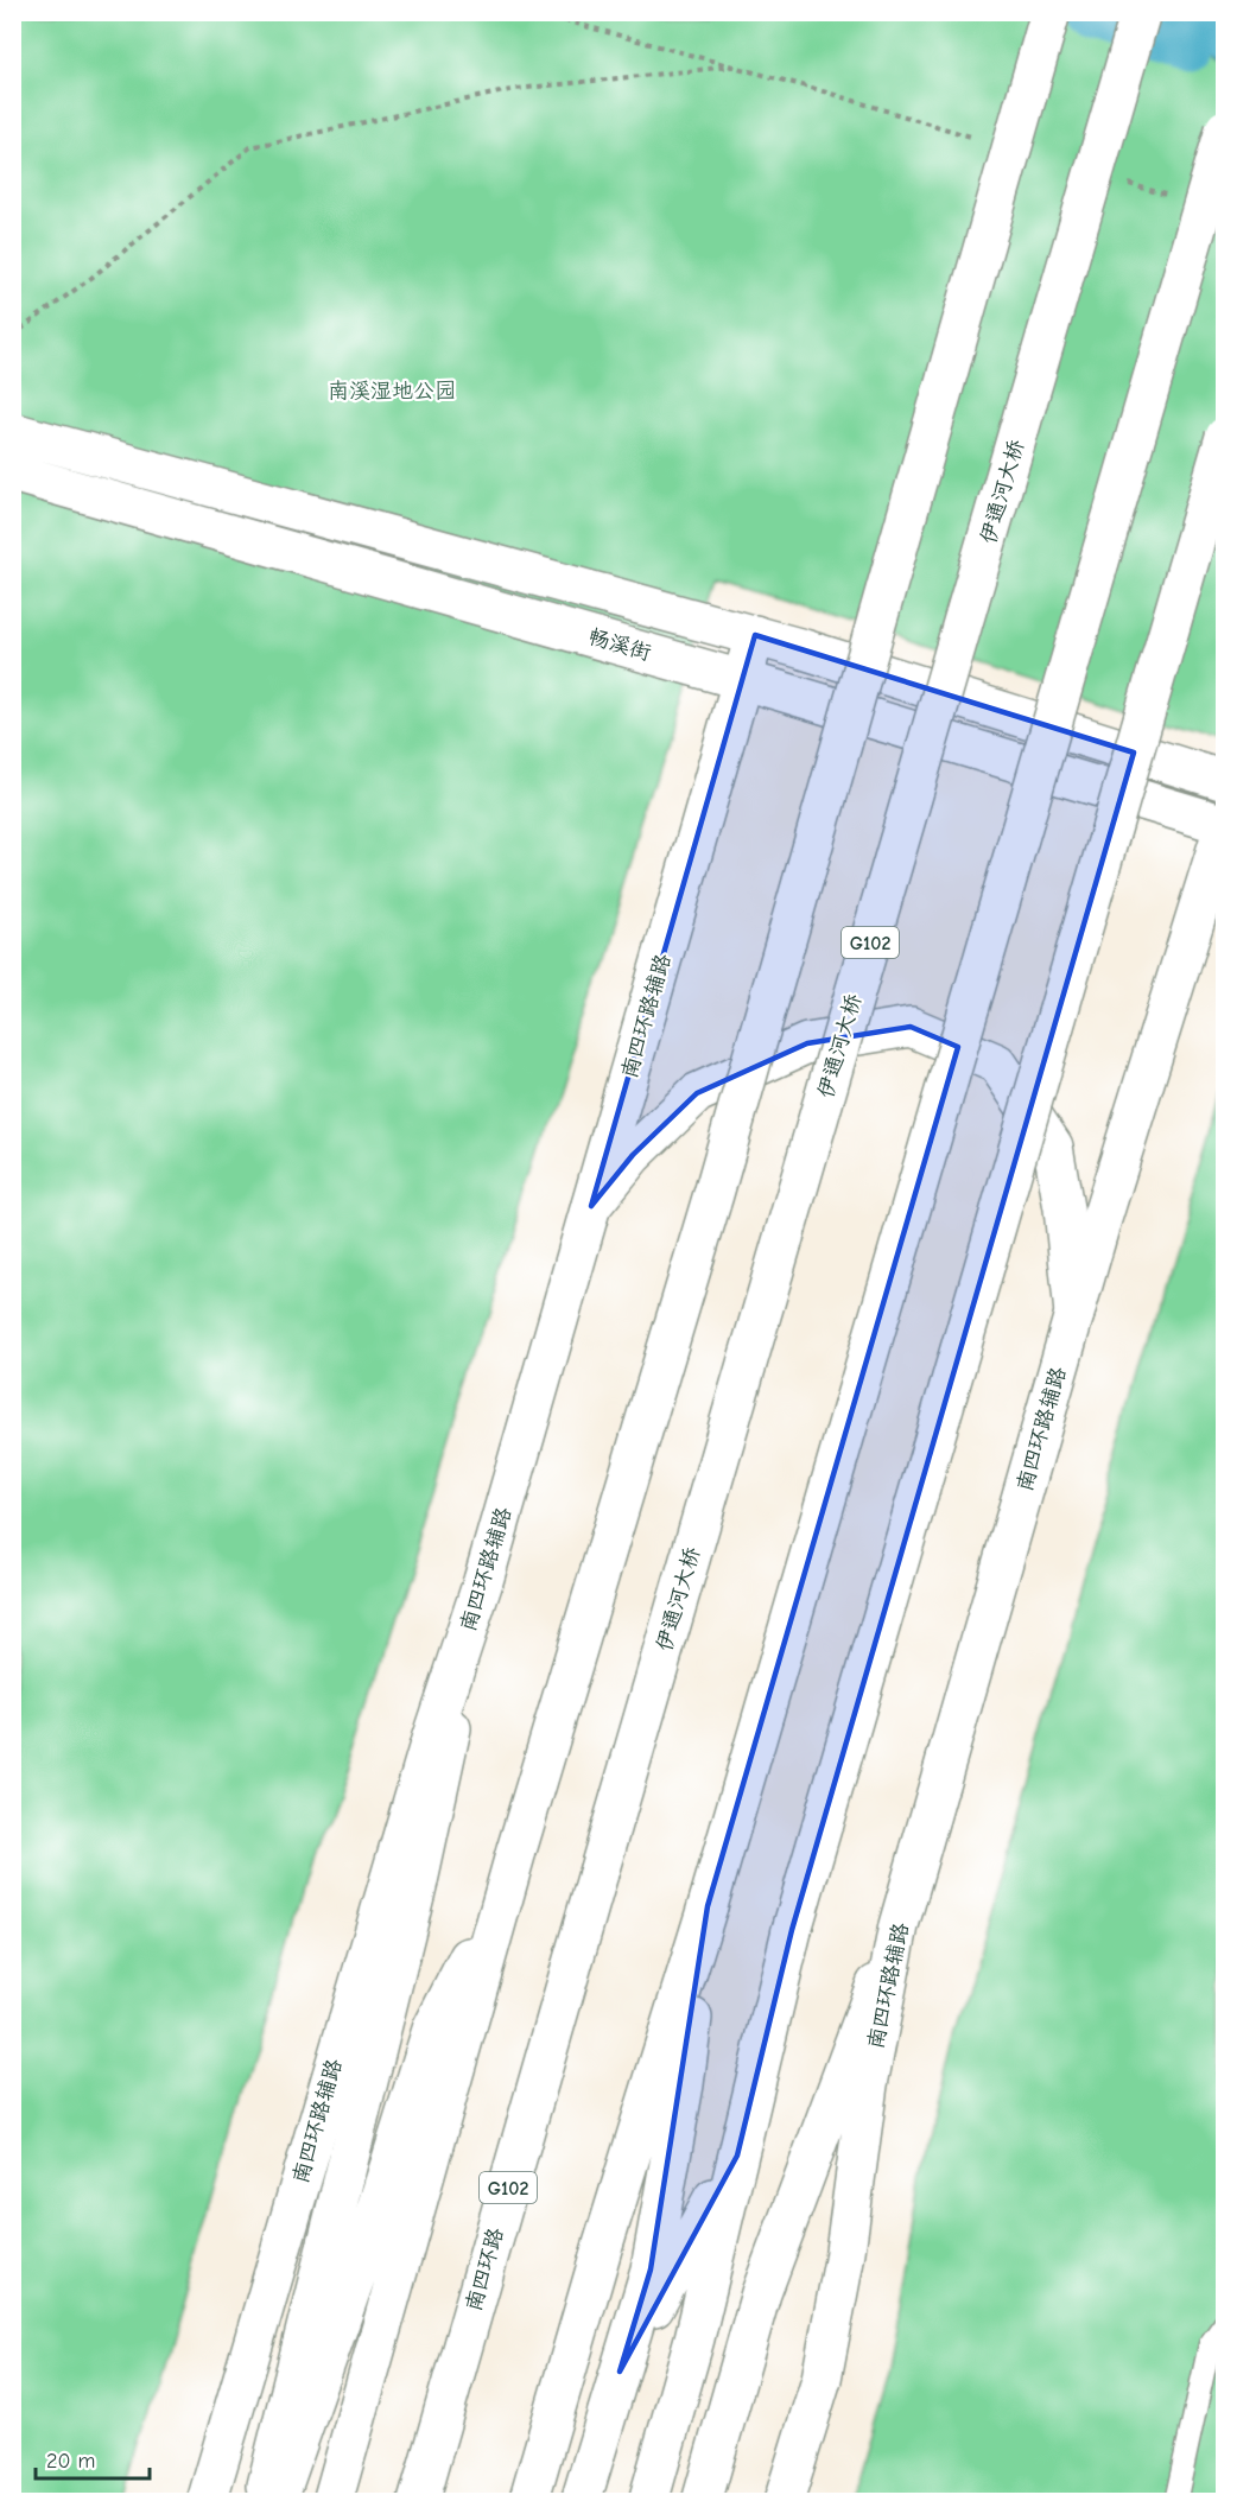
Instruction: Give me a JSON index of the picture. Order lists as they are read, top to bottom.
{
  "streets": {
    "main road": [
      "伊通河大桥",
      "畅溪街",
      "G102",
      "南四环路辅路",
      "南四环路"
    ]
  },
  "crossings": [
    ["伊通河大桥", "南四环路"],
    ["畅溪街", "南四环路辅路"]
  ],
  "parks": ["南溪湿地公园"],
  "scale_bar": "20 m"
}
